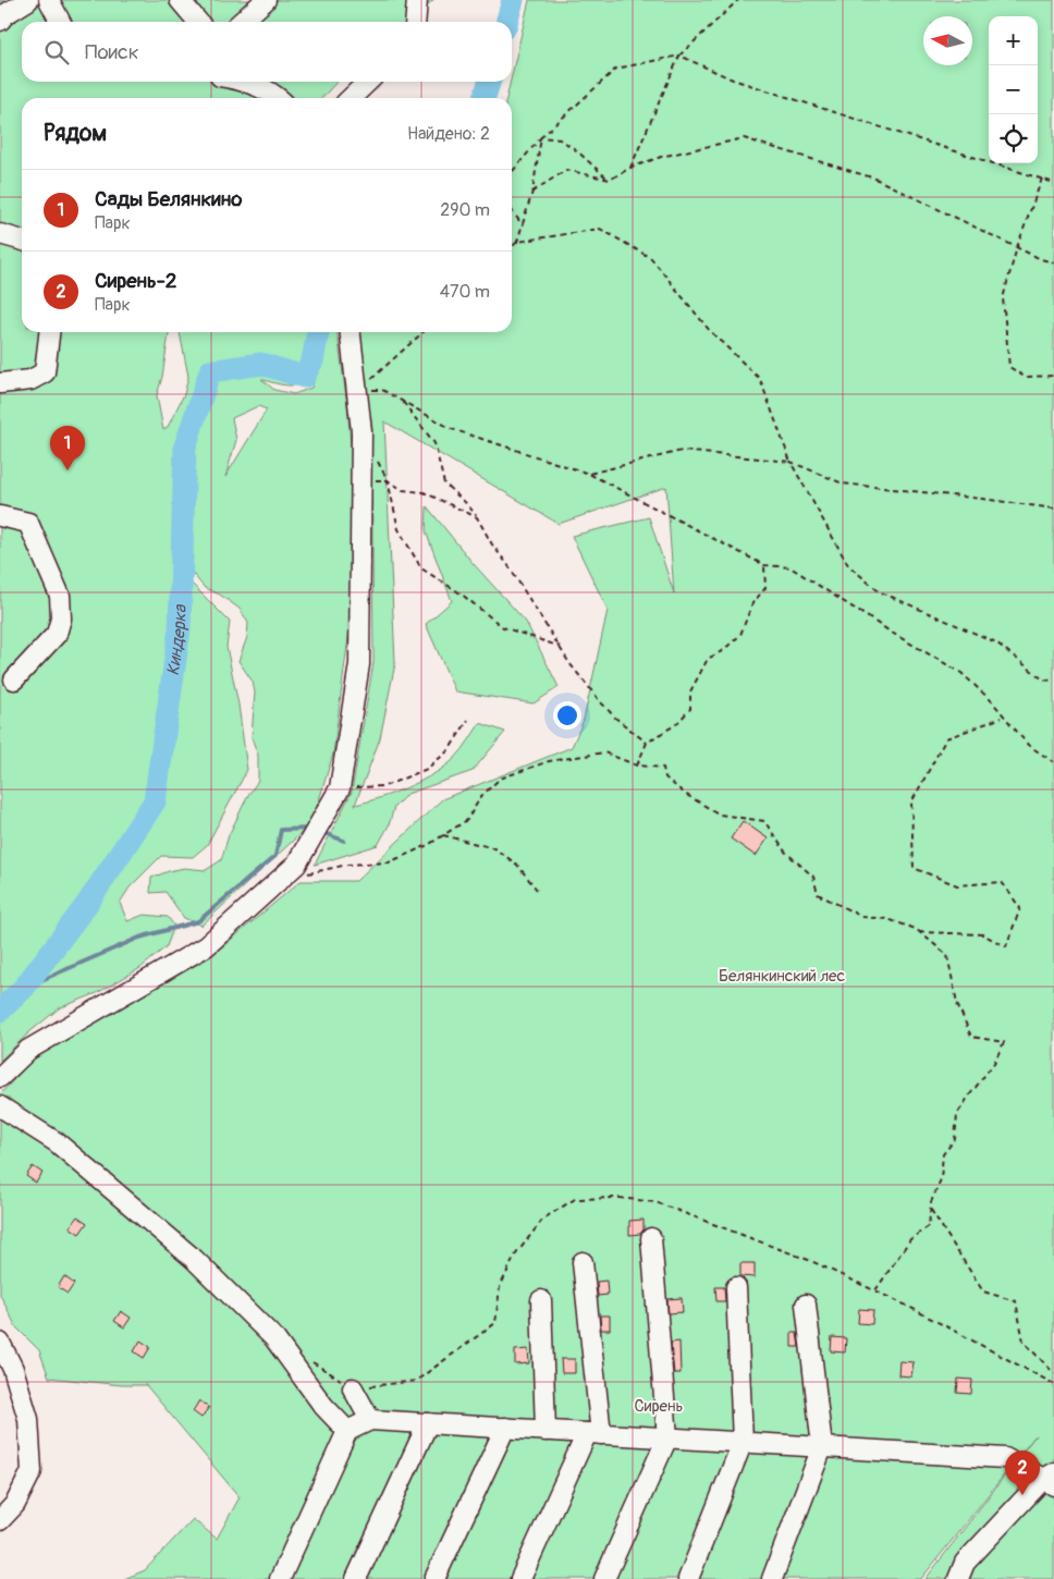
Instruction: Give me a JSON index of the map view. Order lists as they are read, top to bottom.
{
  "water": ["Киндерка"],
  "parks": ["Белянкинский лес", "Сирень"],
  "north": "left",
  "page": {
    "map_buttons": ["+", "−"],
    "search": "Поиск",
    "heading": ["Рядом", "Найдено: 2"],
    "list": [
      {
        "mark": "1",
        "name": "Сады Белянкино",
        "note": "Парк",
        "value": "290 m"
      },
      {
        "mark": "2",
        "name": "Сирень-2",
        "note": "Парк",
        "value": "470 m"
      }
    ],
    "pins": ["1", "2"]
  }
}
